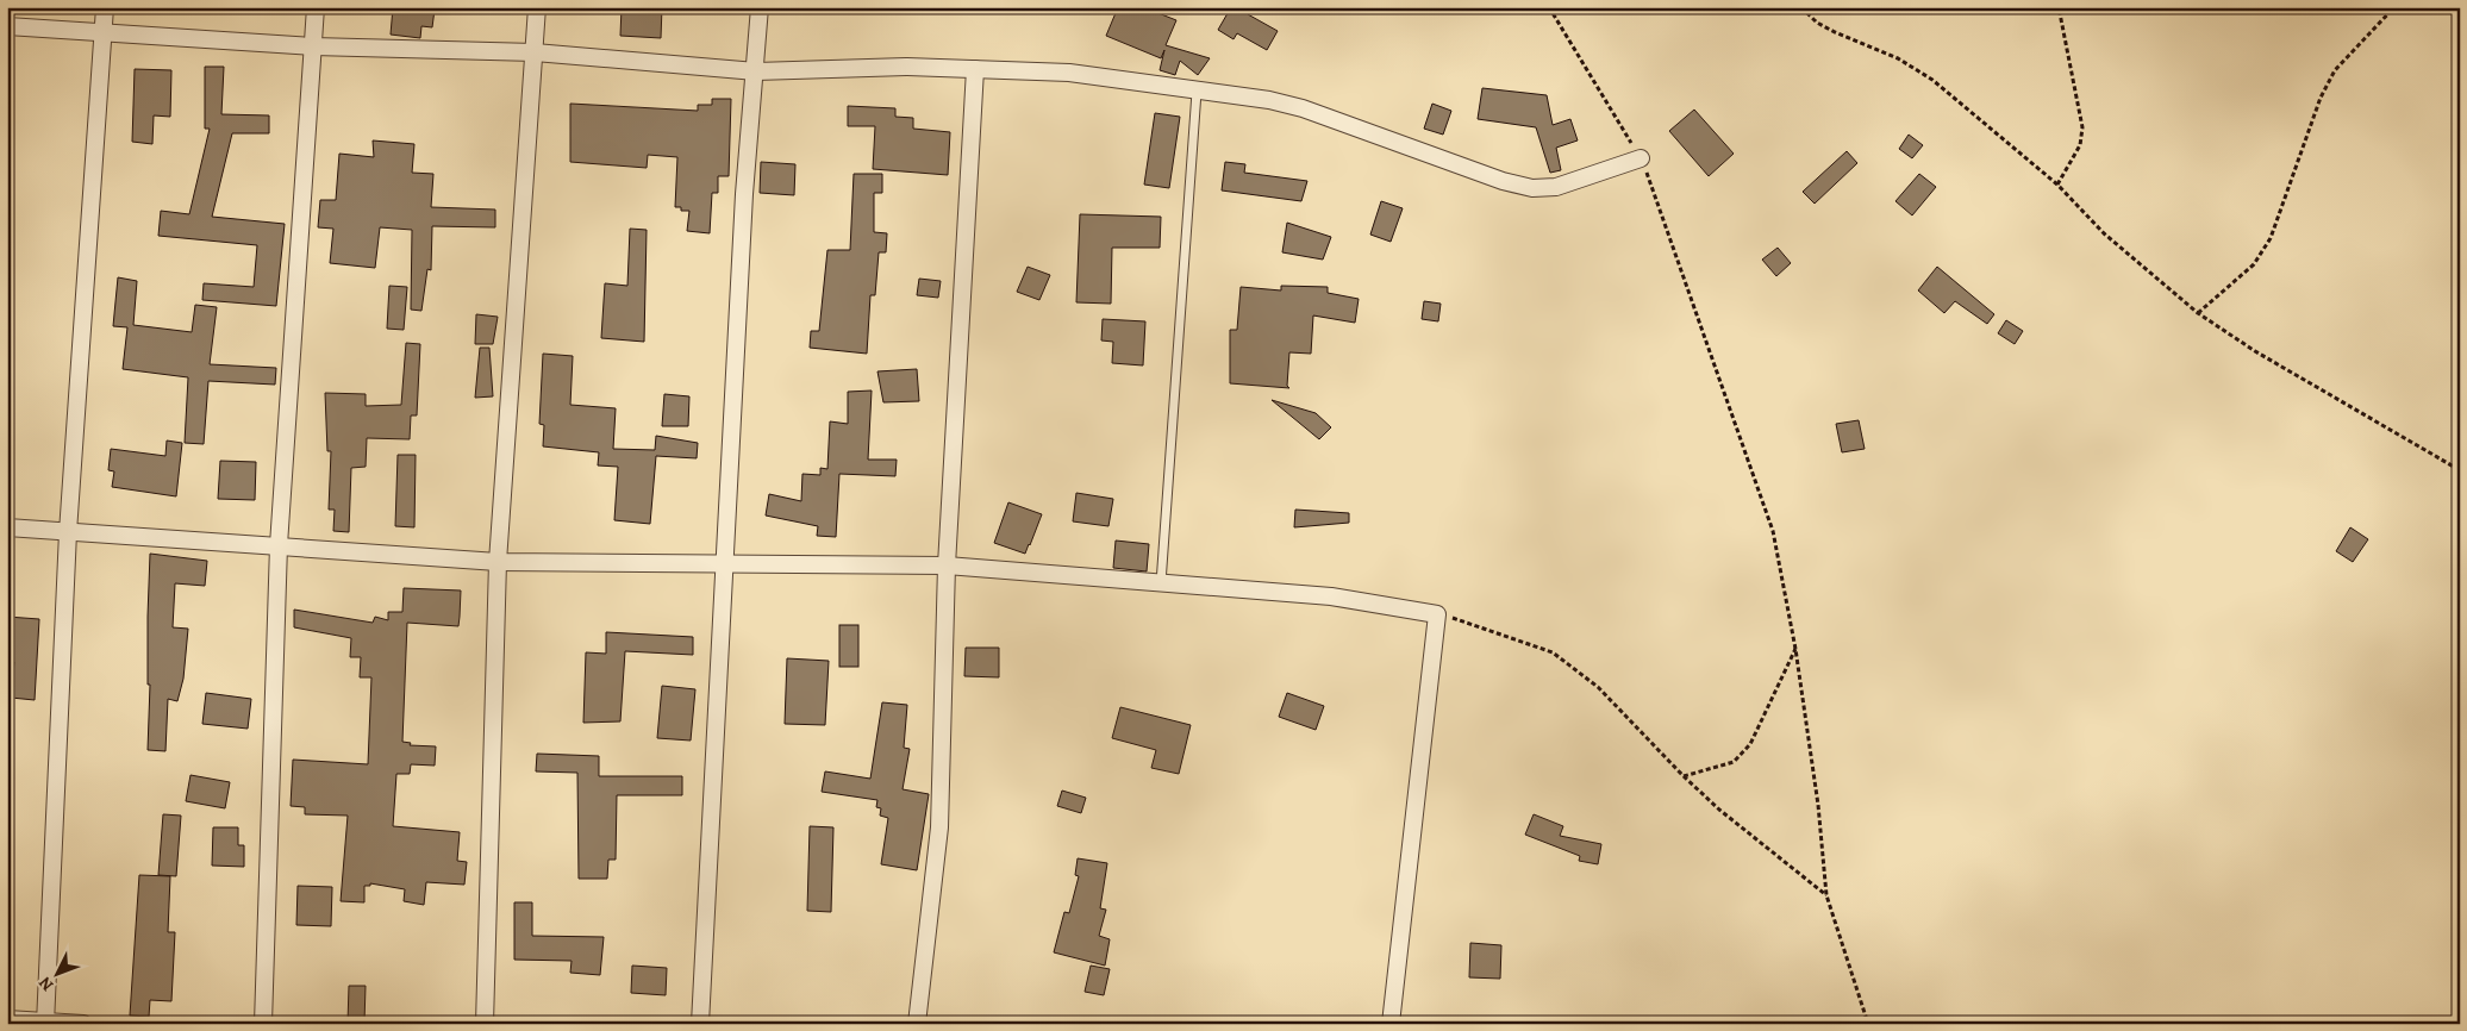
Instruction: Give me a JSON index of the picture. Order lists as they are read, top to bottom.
{
  "north": "bottom left"
}
